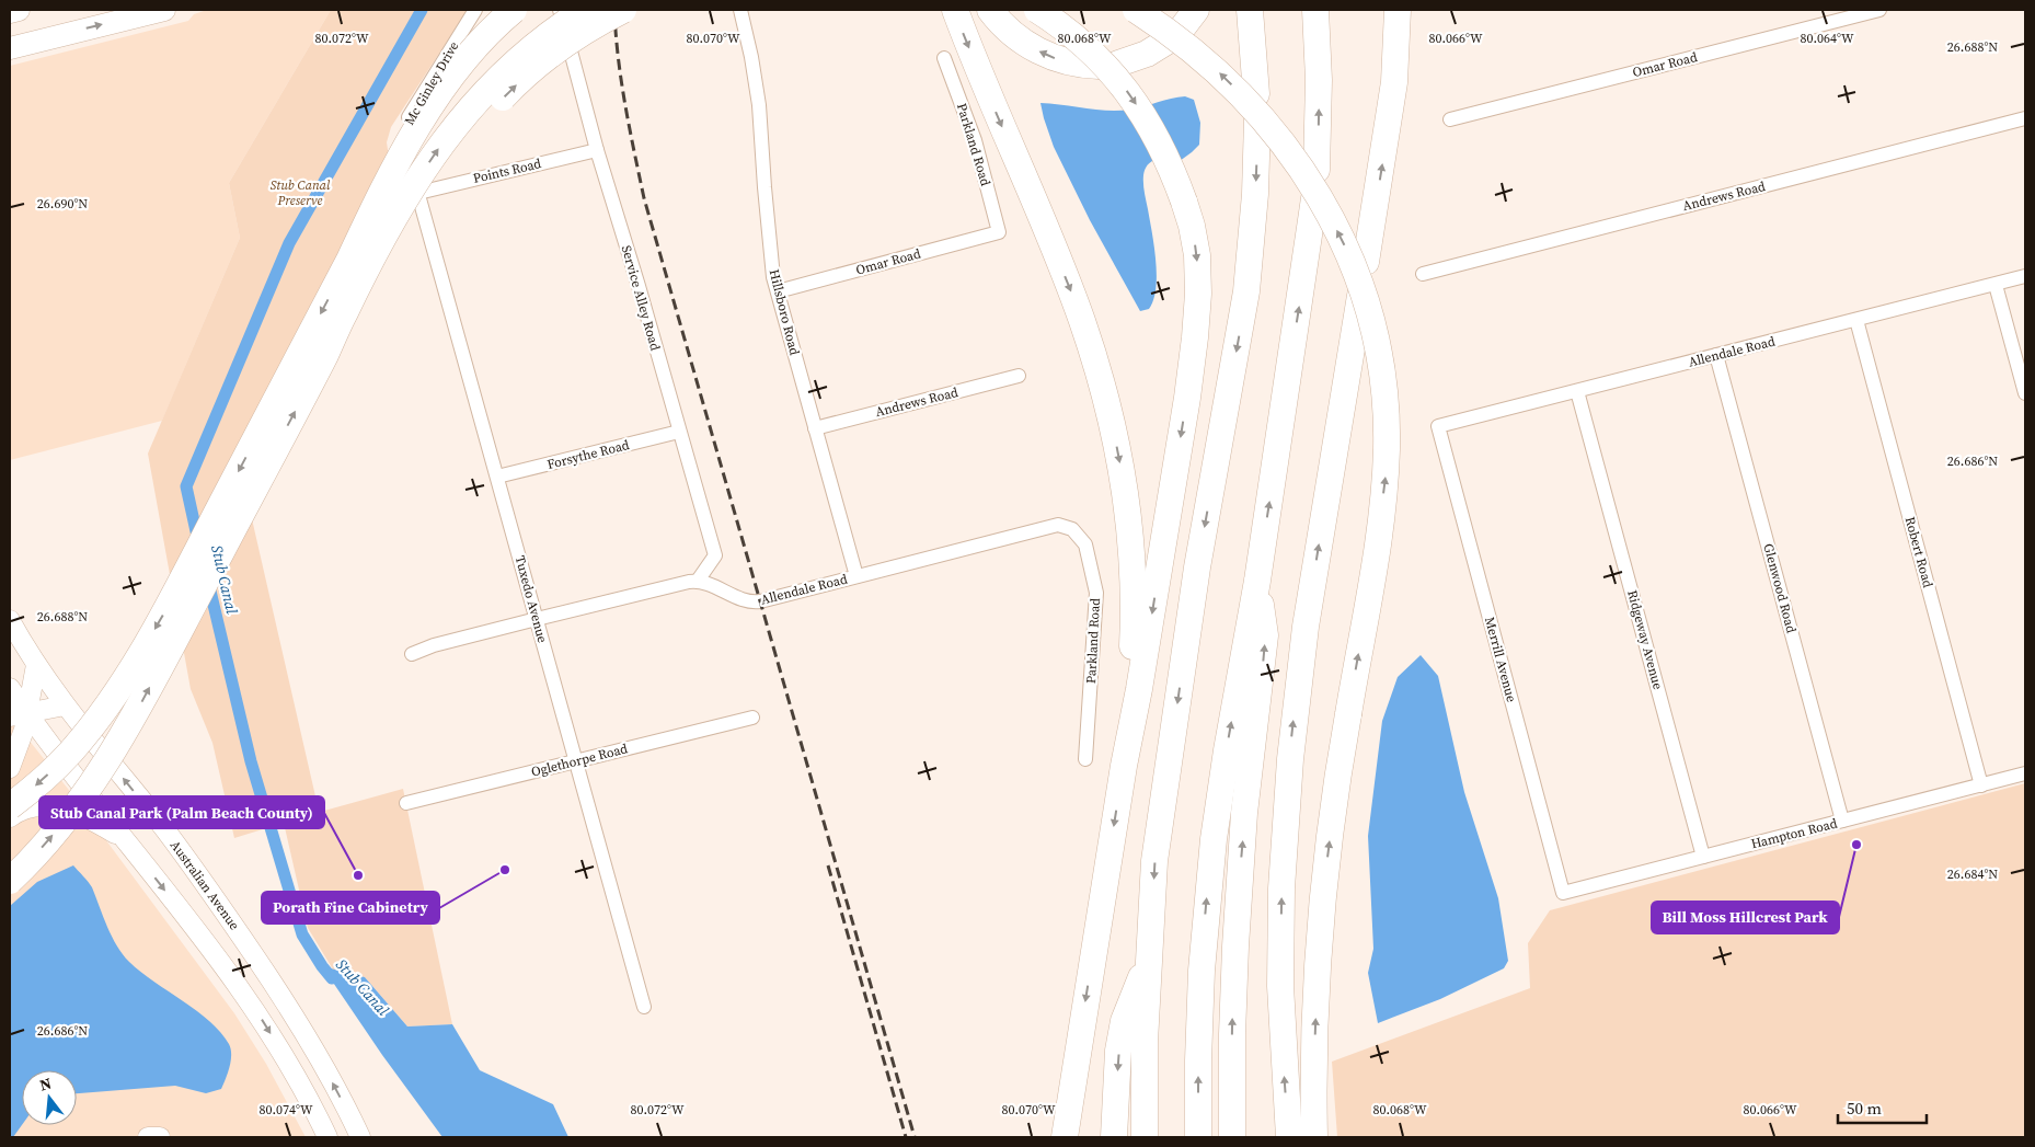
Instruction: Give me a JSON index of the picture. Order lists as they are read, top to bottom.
{
  "streets": {
    "main road": ["Australian Avenue"],
    "street": [
      "Omar Road",
      "Mc Ginley Drive",
      "Parkland Road",
      "Points Road",
      "Andrews Road",
      "Service Alley Road",
      "Hillsboro Road",
      "Allendale Road",
      "Forsythe Road",
      "Robert Road",
      "Glenwood Road",
      "Tuxedo Avenue",
      "Ridgeway Avenue",
      "Merrill Avenue",
      "Oglethorpe Road",
      "Hampton Road"
    ]
  },
  "crossings": [
    ["Omar Road", "Parkland Road"],
    ["Omar Road", "Hillsboro Road"],
    ["Mc Ginley Drive", "Points Road"],
    ["Mc Ginley Drive", "Tuxedo Avenue"],
    ["Parkland Road", "Allendale Road"],
    ["Points Road", "Service Alley Road"],
    ["Points Road", "Tuxedo Avenue"],
    ["Andrews Road", "Hillsboro Road"],
    ["Service Alley Road", "Allendale Road"],
    ["Service Alley Road", "Forsythe Road"],
    ["Hillsboro Road", "Allendale Road"],
    ["Allendale Road", "Robert Road"],
    ["Allendale Road", "Glenwood Road"],
    ["Allendale Road", "Tuxedo Avenue"],
    ["Allendale Road", "Ridgeway Avenue"],
    ["Allendale Road", "Merrill Avenue"],
    ["Forsythe Road", "Tuxedo Avenue"],
    ["Robert Road", "Hampton Road"],
    ["Glenwood Road", "Hampton Road"],
    ["Tuxedo Avenue", "Oglethorpe Road"],
    ["Ridgeway Avenue", "Hampton Road"],
    ["Merrill Avenue", "Hampton Road"]
  ],
  "water": ["Stub Canal"],
  "parks": ["Stub Canal Preserve"],
  "places": ["Bill Moss Hillcrest Park", "Porath Fine Cabinetry", "Stub Canal Park (Palm Beach County)"],
  "scale_bar": "50 m",
  "north": "top",
  "coordinates": [
    "80.072°W",
    "80.070°W",
    "80.068°W",
    "80.066°W",
    "80.064°W",
    "26.688°N",
    "26.690°N",
    "26.686°N",
    "26.684°N",
    "80.074°W"
  ]
}
